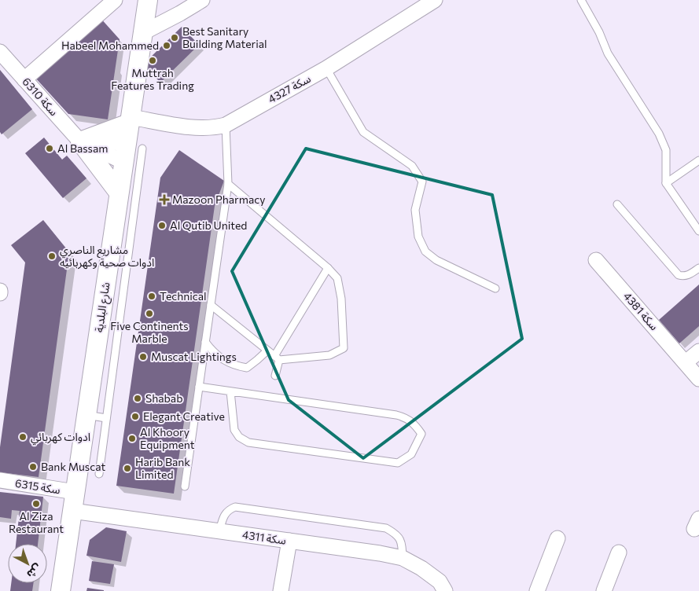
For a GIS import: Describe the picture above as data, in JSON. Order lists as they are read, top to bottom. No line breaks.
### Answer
{"streets":{"street":["سكة 4327","سكة 6310","شارع البلدية","سكة 4381","سكة 6315","سكة 4311"]},"crossings":[["سكة 4327","شارع البلدية"],["شارع البلدية","سكة 6315"],["شارع البلدية","سكة 4311"]],"places":{"other":["Best Sanitary Building Material","Habeel Mohammed","Muttrah Features Trading","Al Bassam","Al Qutib United","مشاريع الناصري ادوات صحية وكهربائيه","Technical","Five Continents Marble","Muscat Lightings","Shabab","Elegant Creative","ادوات كهربائي","Al Khoory Equipment","Bank Muscat","Harib Bank Limited","Al Ziza Restaurant"],"health":["Mazoon Pharmacy"]},"north":"bottom right"}
